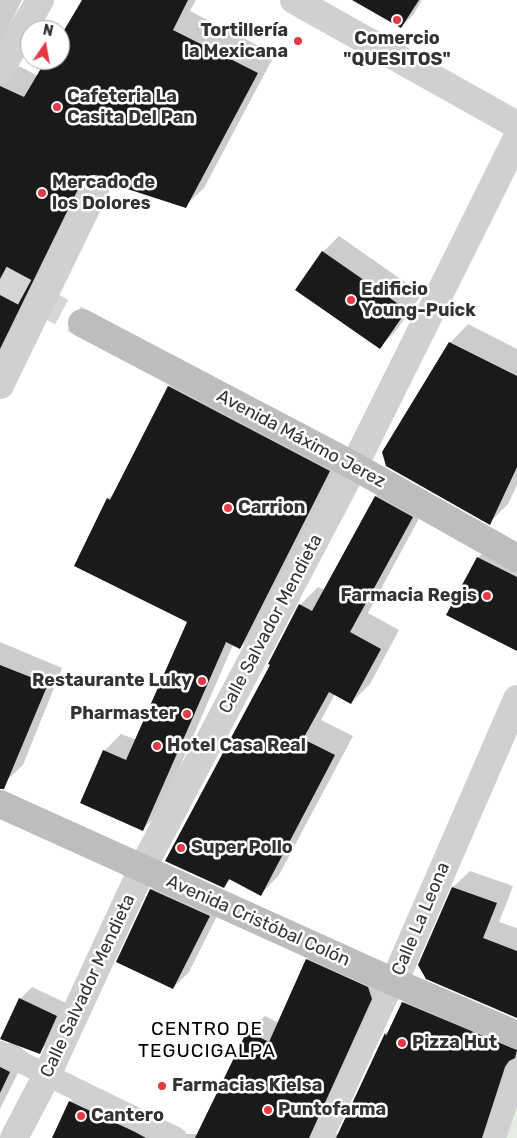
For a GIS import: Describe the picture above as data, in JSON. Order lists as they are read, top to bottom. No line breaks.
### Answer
{"streets":{"main road":["Avenida Máximo Jerez","Avenida Cristóbal Colón"],"street":["Calle Salvador Mendieta","Calle La Leona"]},"crossings":[["Avenida Máximo Jerez","Calle Salvador Mendieta"],["Calle Salvador Mendieta","Avenida Cristóbal Colón"],["Calle La Leona","Avenida Cristóbal Colón"]],"districts":["CENTRO DE TEGUCIGALPA"],"places":["Comercio \"QUESITOS\"","Tortillería la Mexicana","Cafeteria La Casita Del Pan","Mercado de los Dolores","Edificio Young-Puick","Carrion","Farmacia Regis","Restaurante Luky","Pharmaster","Hotel Casa Real","Super Pollo","Pizza Hut","Farmacias Kielsa","Puntofarma","Cantero"],"north":"top"}
